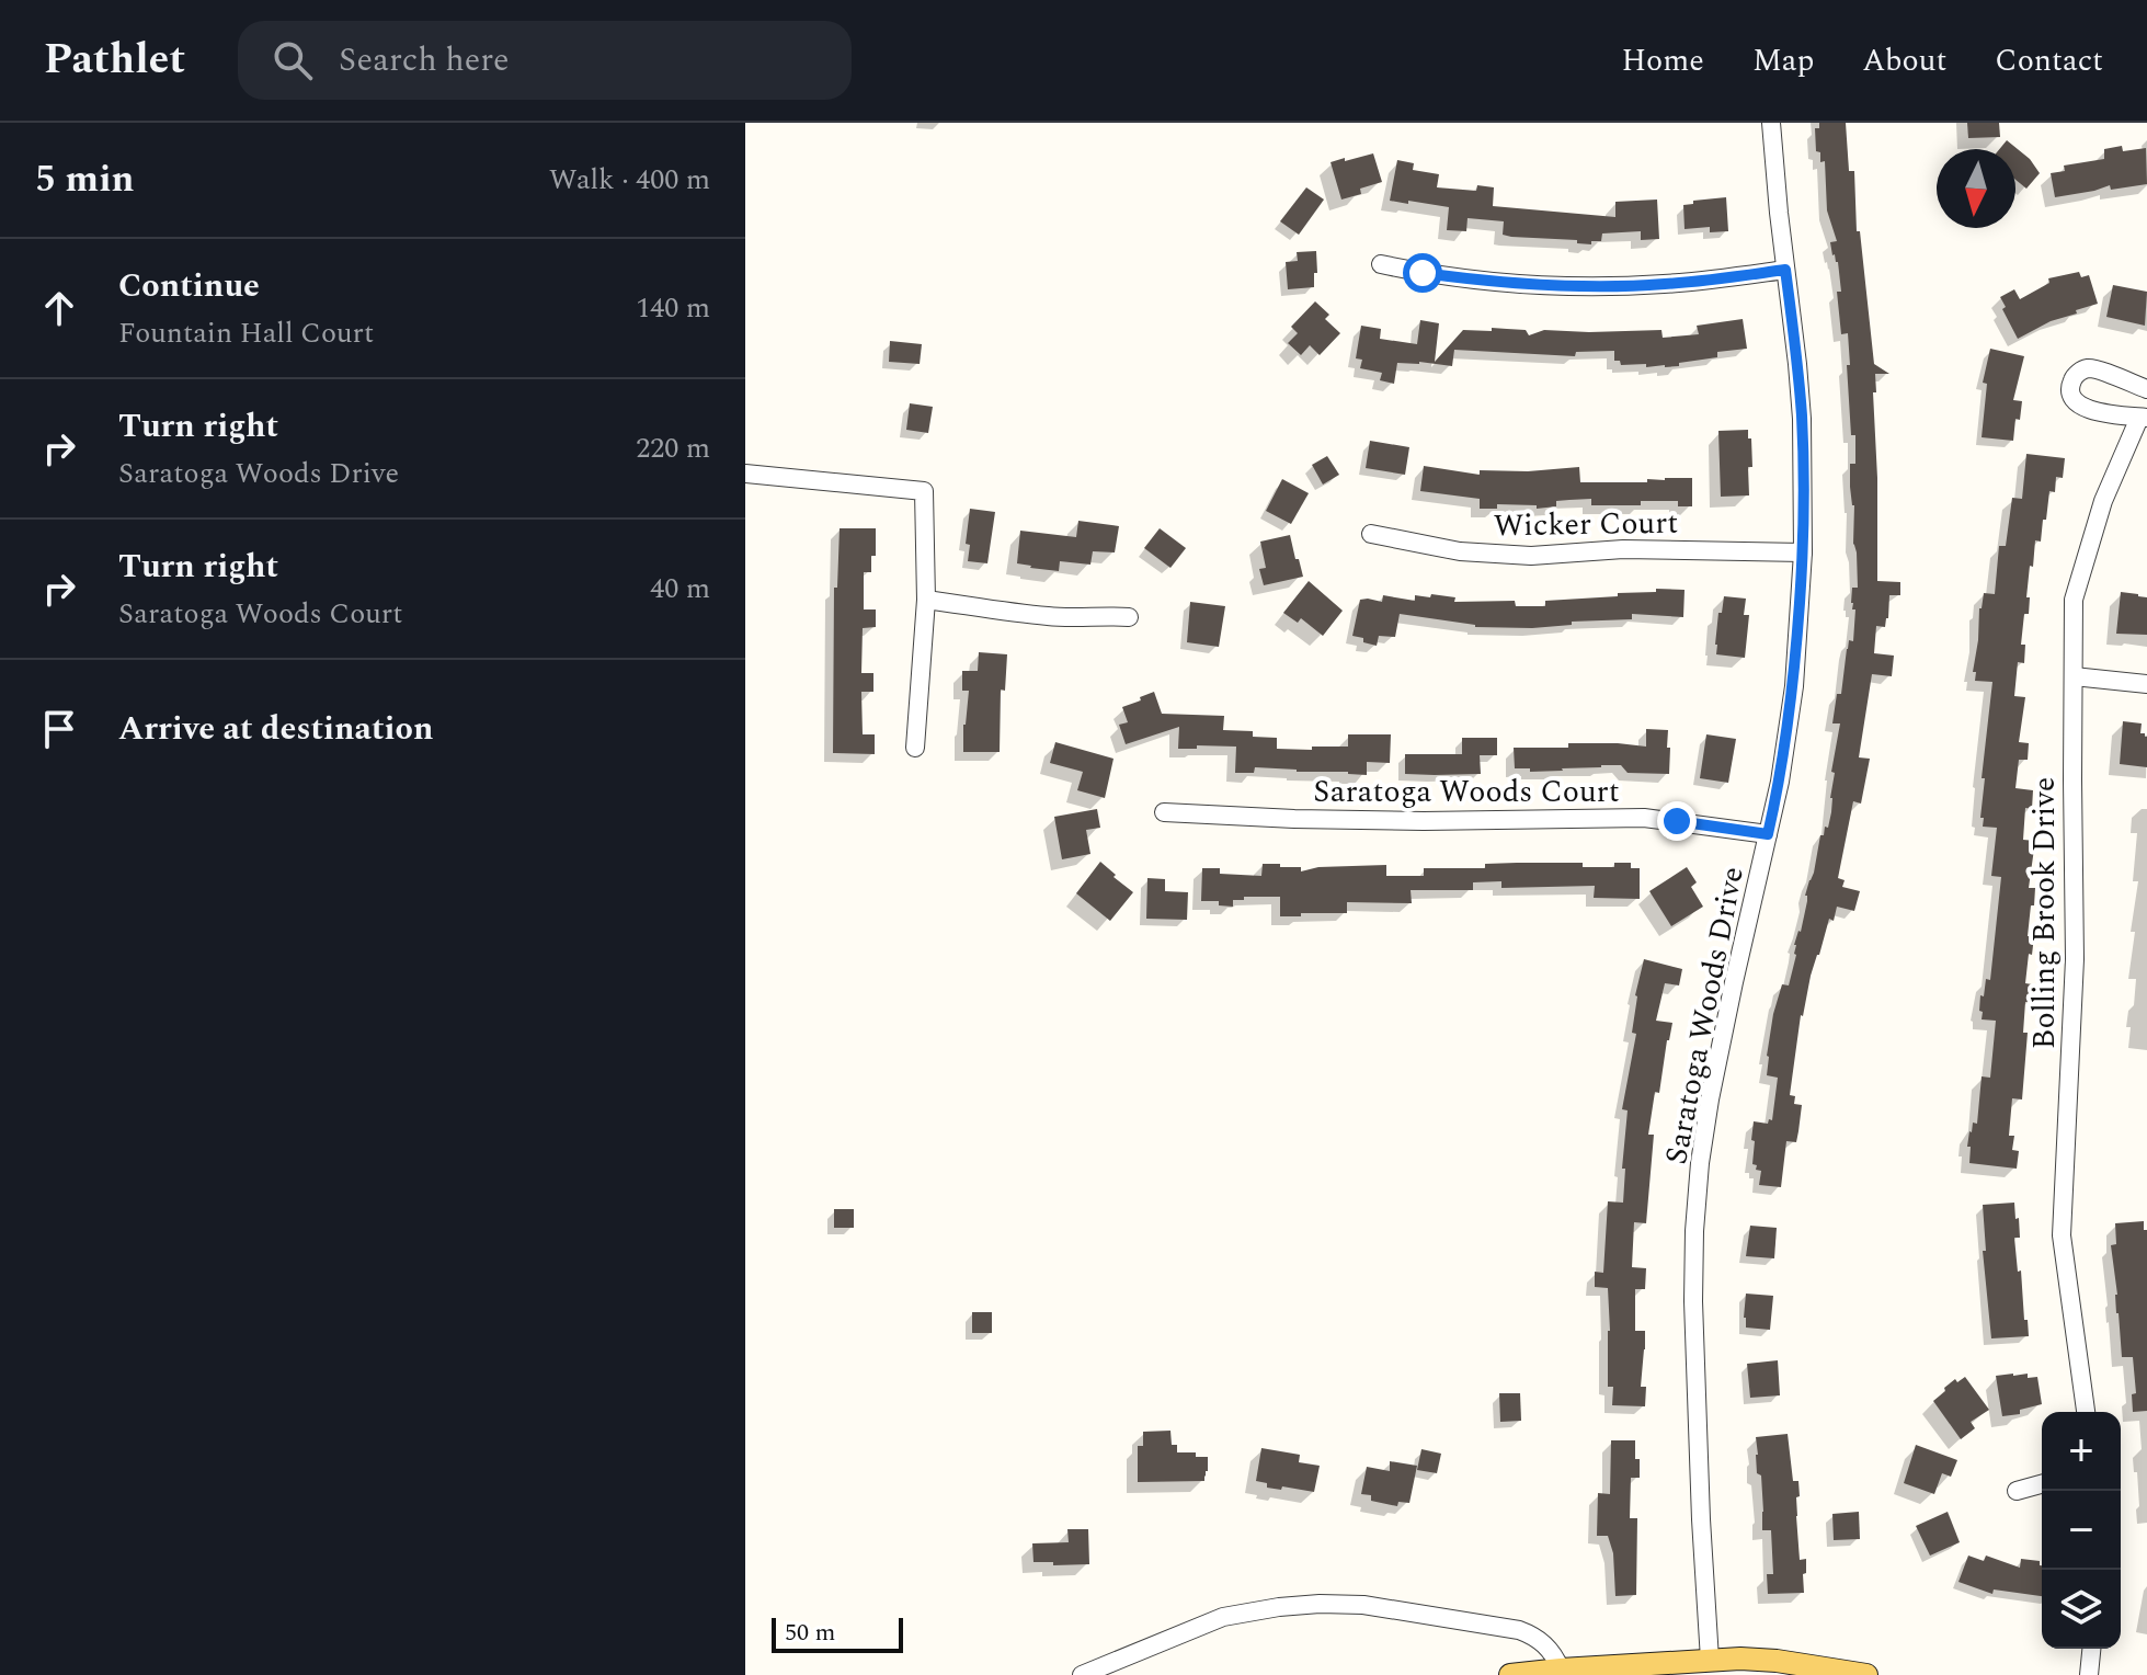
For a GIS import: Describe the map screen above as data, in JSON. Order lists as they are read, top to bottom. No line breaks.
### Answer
{"streets":{"street":["Wicker Court","Saratoga Woods Court","Bolling Brook Drive","Saratoga Woods Drive"]},"crossings":[["Wicker Court","Saratoga Woods Drive"],["Saratoga Woods Court","Saratoga Woods Drive"]],"scale_bar":"50 m","north":"bottom","page":{"header":"Pathlet","search":"Search here","nav":["Home","Map","About","Contact"],"heading":["5 min","Walk · 400 m"],"list":[["Continue","Fountain Hall Court","140 m"],["Turn right","Saratoga Woods Drive","220 m"],["Turn right","Saratoga Woods Court","40 m"],"Arrive at destination"],"map_buttons":["+","−"],"scale":"50 m"}}
